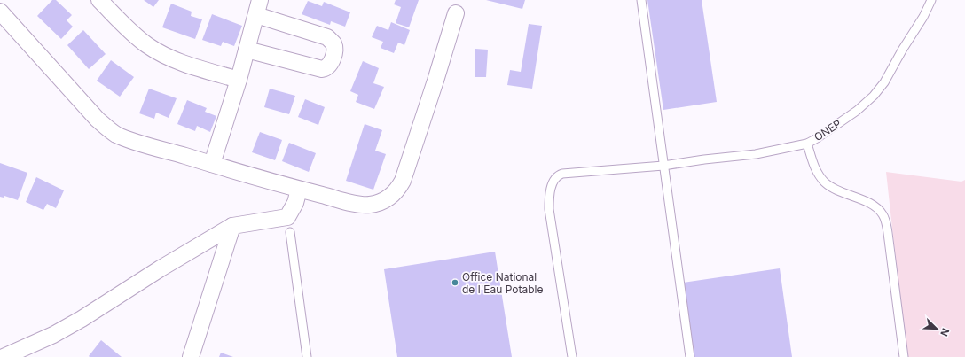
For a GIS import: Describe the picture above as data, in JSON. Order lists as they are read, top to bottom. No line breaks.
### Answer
{"streets":{"lane":["ONEP"]},"places":["Office National de l'Eau Potable"],"north":"bottom right"}
